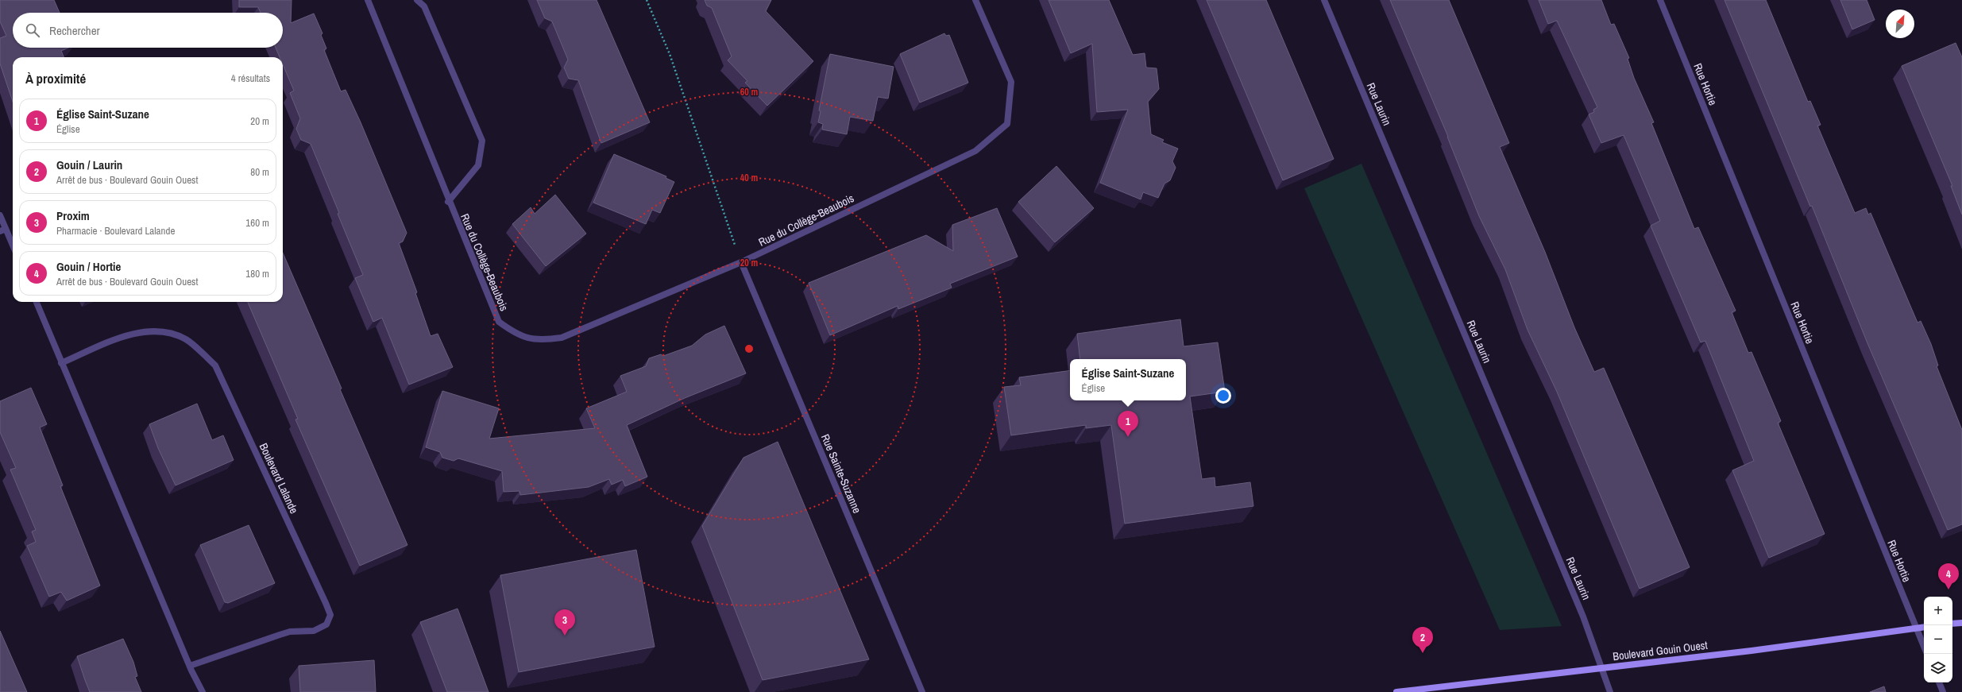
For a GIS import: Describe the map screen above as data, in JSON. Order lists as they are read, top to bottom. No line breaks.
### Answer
{"streets":{"main road":["Boulevard Gouin Ouest"],"street":["Rue Hortie","Rue Laurin","Rue du Collège-Beaubois","Rue Sainte-Suzanne","Boulevard Lalande"]},"crossings":[["Rue Hortie","Boulevard Gouin Ouest"],["Rue Laurin","Boulevard Gouin Ouest"],["Rue du Collège-Beaubois","Rue Sainte-Suzanne"]],"north":"top right","page":{"search":"Rechercher","heading":["À proximité","4 résultats"],"list":[{"mark":"1","name":"Église Saint-Suzane","note":"Église","value":"20 m"},{"mark":"2","name":"Gouin / Laurin","note":"Arrêt de bus · Boulevard Gouin Ouest","value":"80 m"},{"mark":"3","name":"Proxim","note":"Pharmacie · Boulevard Lalande","value":"160 m"},{"mark":"4","name":"Gouin / Hortie","note":"Arrêt de bus · Boulevard Gouin Ouest","value":"180 m"}],"popup":["Église Saint-Suzane","Église"],"pins":["1","4","3","2"],"map_buttons":["+","−"]},"rings":["60 m","40 m","20 m"]}
